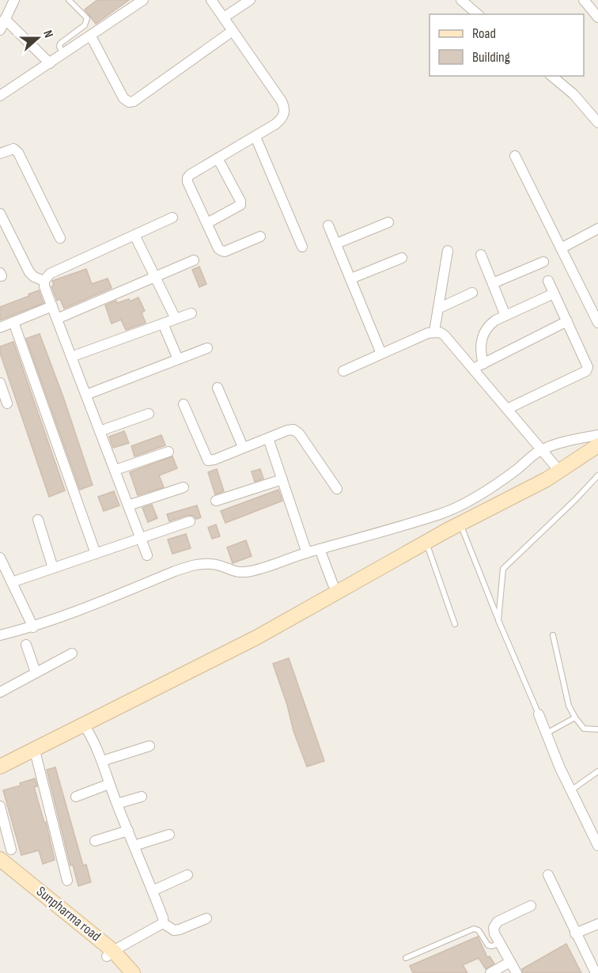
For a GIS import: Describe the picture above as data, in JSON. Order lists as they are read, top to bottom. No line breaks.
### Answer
{"streets":{"street":["Sunpharma road"]},"legend":["Road","Building"],"north":"right"}
